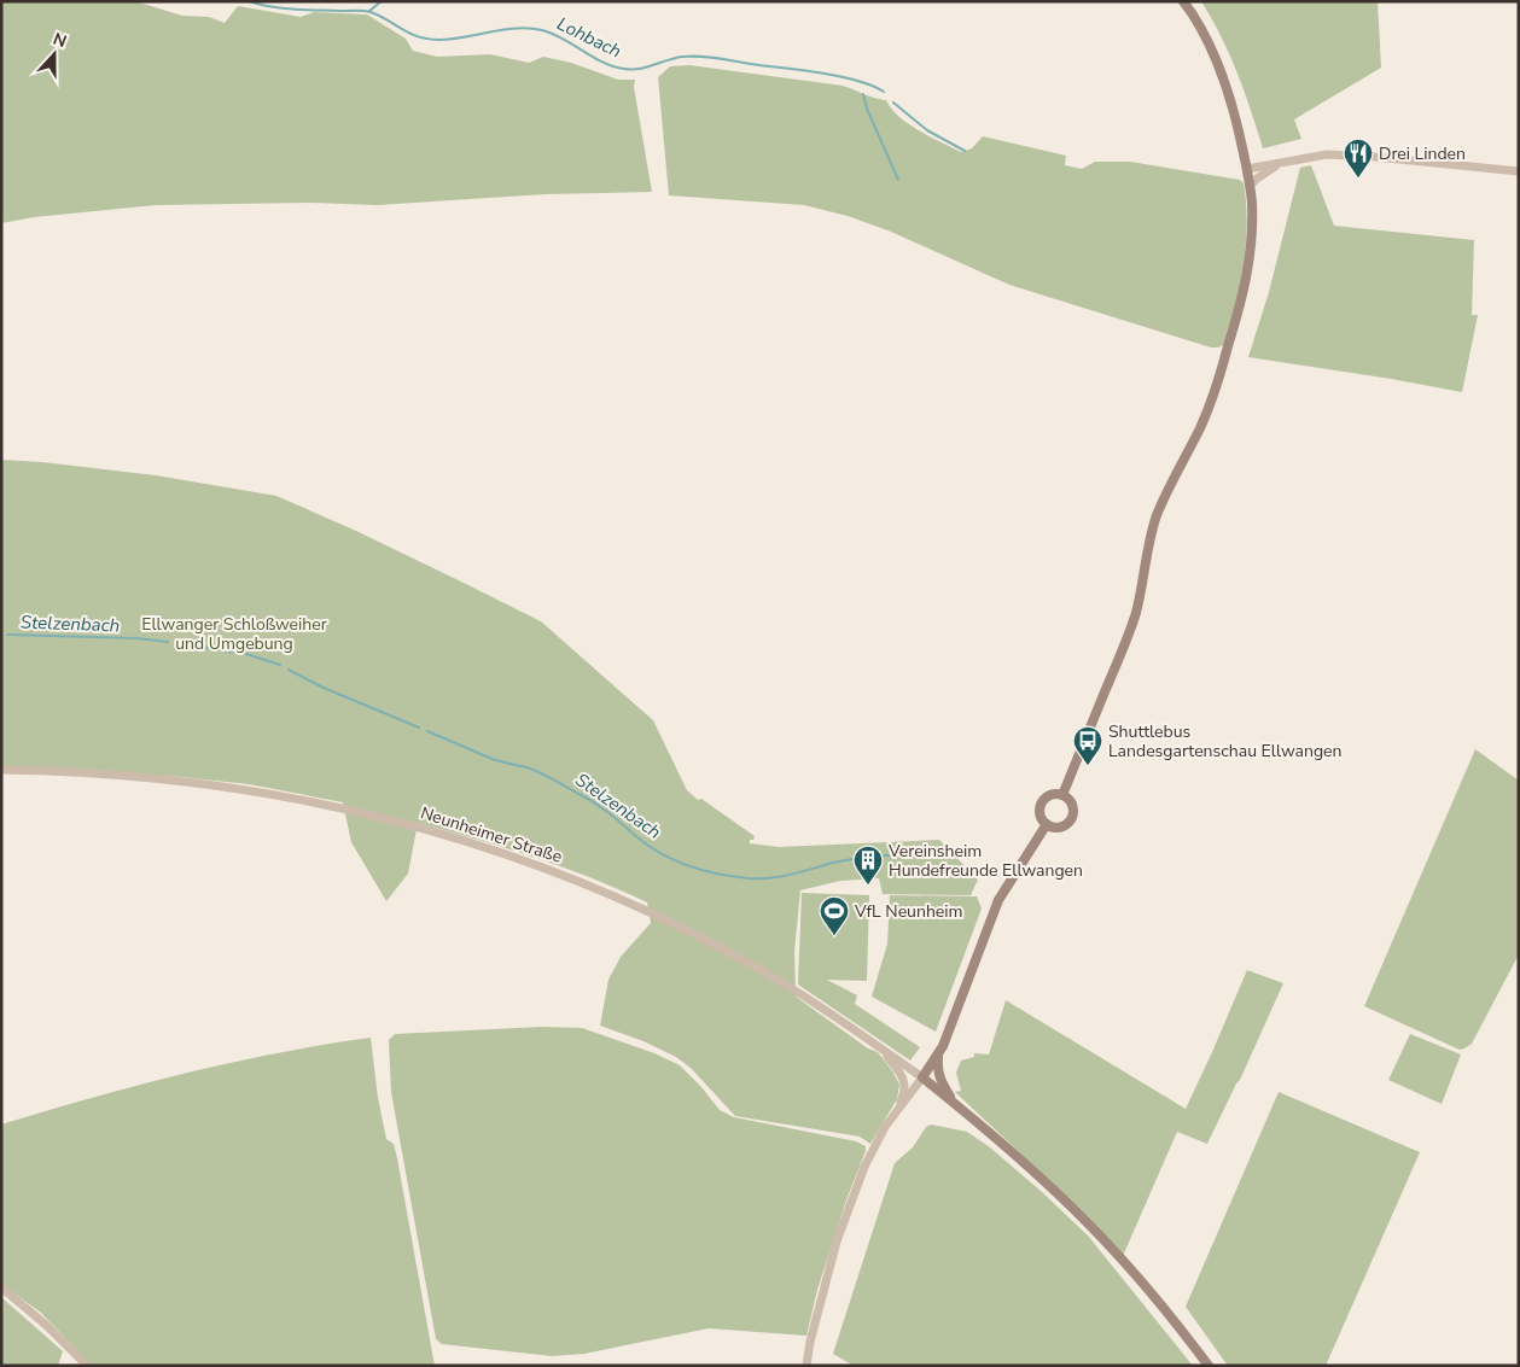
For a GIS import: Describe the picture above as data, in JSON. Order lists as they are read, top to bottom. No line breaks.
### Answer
{"streets":{"street":["Neunheimer Straße"]},"water":["Lohbach","Stelzenbach"],"parks":["Ellwanger Schloßweiher und Umgebung"],"places":{"restaurant":["Drei Linden"],"bus stop":["Shuttlebus Landesgartenschau Ellwangen"],"building":["Vereinsheim Hundefreunde Ellwangen"],"sports":["VfL Neunheim"]},"north":"top"}
